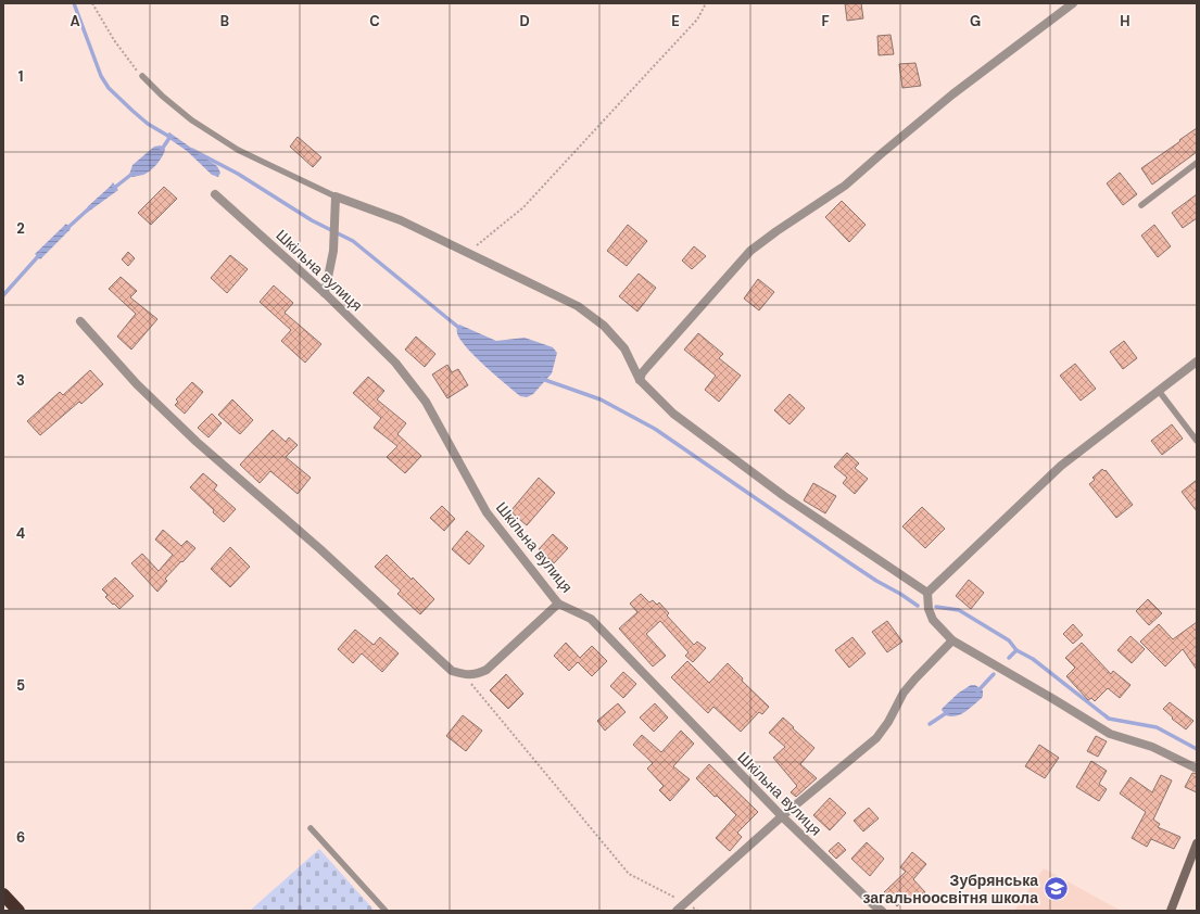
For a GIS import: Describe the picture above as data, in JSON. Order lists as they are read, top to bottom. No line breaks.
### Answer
{"streets":{"street":["Шкільна вулиця"]},"places":{"school or university":["Зубрянська загальноосвітня школа"]},"grid":{"columns":["A","B","C","D","E","F","G","H"],"rows":["1","2","3","4","5","6"]}}
